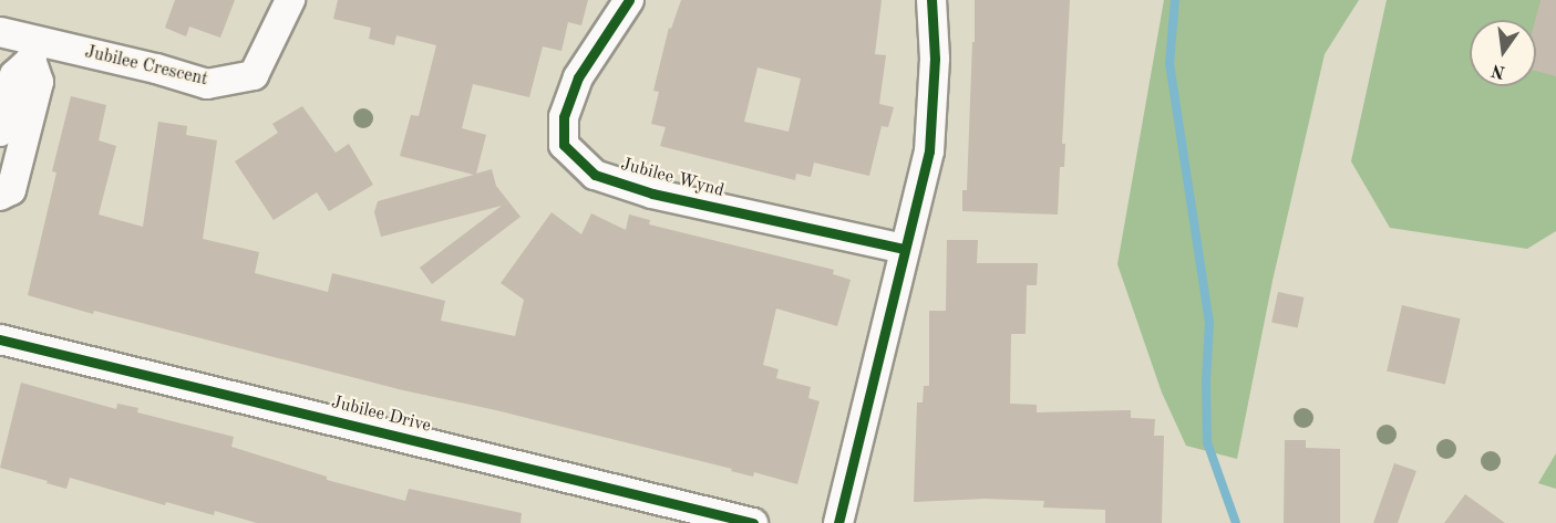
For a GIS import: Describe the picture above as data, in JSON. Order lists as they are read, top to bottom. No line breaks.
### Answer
{"streets":{"street":["Jubilee Crescent","Jubilee Wynd","Jubilee Drive"]},"north":"bottom"}
